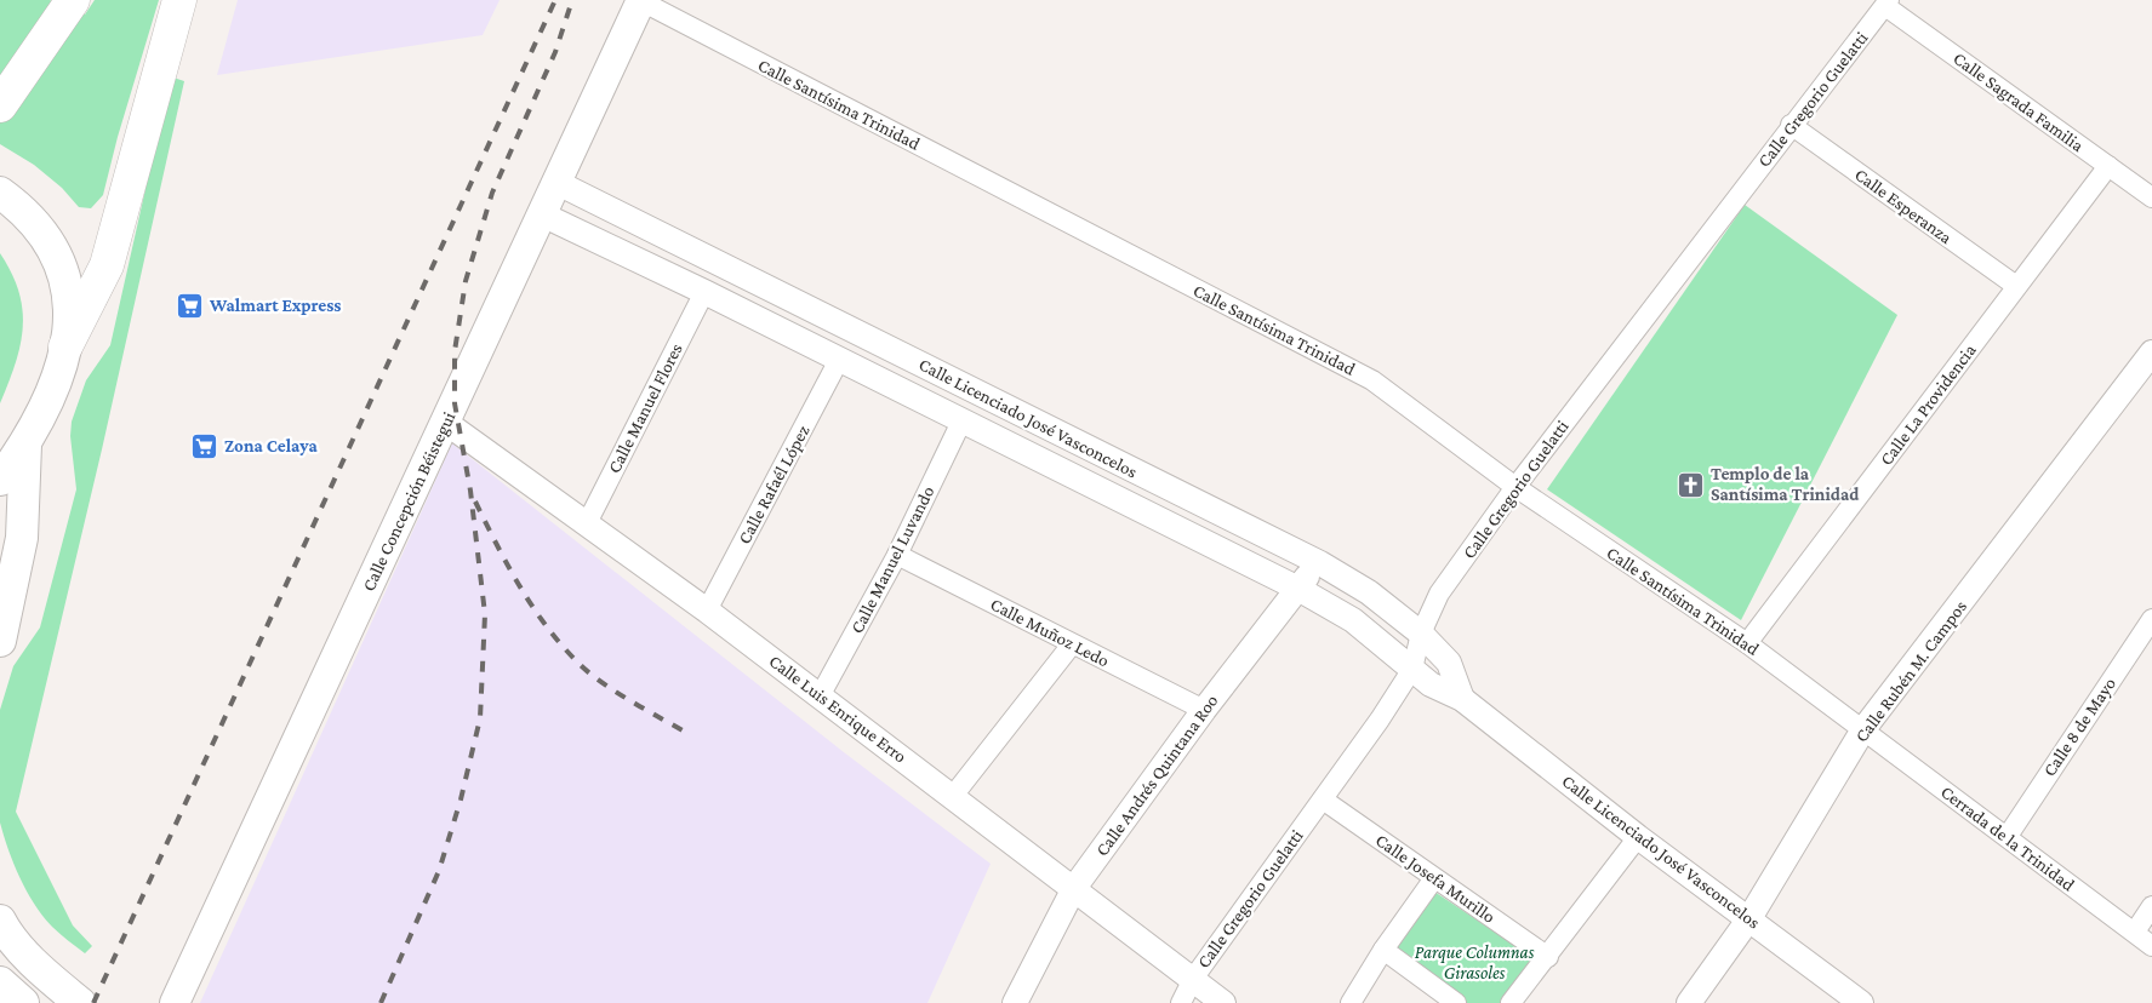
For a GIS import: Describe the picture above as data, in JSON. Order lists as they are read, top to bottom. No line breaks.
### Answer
{"streets":{"main road":["Calle Concepción Béistegui"],"street":["Calle Gregorio Guelatti","Calle Sagrada Familia","Calle Santísima Trinidad","Calle Esperanza","Calle La Providencia","Calle Manuel Flores","Calle Licenciado José Vasconcelos","Calle Rafaél López","Calle Manuel Luvando","Calle Muñoz Ledo","Calle Rubén M. Campos","Calle Luis Enrique Erro","Calle 8 de Mayo","Calle Andrés Quintana Roo","Cerrada de la Trinidad","Calle Josefa Murillo"]},"crossings":[["Calle Gregorio Guelatti","Calle Sagrada Familia"],["Calle Gregorio Guelatti","Calle Santísima Trinidad"],["Calle Gregorio Guelatti","Calle Esperanza"],["Calle Gregorio Guelatti","Calle Licenciado José Vasconcelos"],["Calle Gregorio Guelatti","Calle Luis Enrique Erro"],["Calle Gregorio Guelatti","Calle Josefa Murillo"],["Calle Sagrada Familia","Calle La Providencia"],["Calle Santísima Trinidad","Calle La Providencia"],["Calle Santísima Trinidad","Calle Concepción Béistegui"],["Calle Santísima Trinidad","Calle Rubén M. Campos"],["Calle Santísima Trinidad","Cerrada de la Trinidad"],["Calle Esperanza","Calle La Providencia"],["Calle Manuel Flores","Calle Licenciado José Vasconcelos"],["Calle Manuel Flores","Calle Luis Enrique Erro"],["Calle Licenciado José Vasconcelos","Calle Rafaél López"],["Calle Licenciado José Vasconcelos","Calle Concepción Béistegui"],["Calle Licenciado José Vasconcelos","Calle Manuel Luvando"],["Calle Licenciado José Vasconcelos","Calle Rubén M. Campos"],["Calle Licenciado José Vasconcelos","Calle Andrés Quintana Roo"],["Calle Rafaél López","Calle Luis Enrique Erro"],["Calle Concepción Béistegui","Calle Luis Enrique Erro"],["Calle Manuel Luvando","Calle Muñoz Ledo"],["Calle Manuel Luvando","Calle Luis Enrique Erro"],["Calle Muñoz Ledo","Calle Andrés Quintana Roo"],["Calle Rubén M. Campos","Cerrada de la Trinidad"],["Calle Luis Enrique Erro","Calle Andrés Quintana Roo"],["Calle 8 de Mayo","Cerrada de la Trinidad"]],"parks":["Parque Columnas Girasoles"],"places":{"supermarket":["Walmart Express","Zona Celaya"],"church":["Templo de la Santísima Trinidad"]}}
